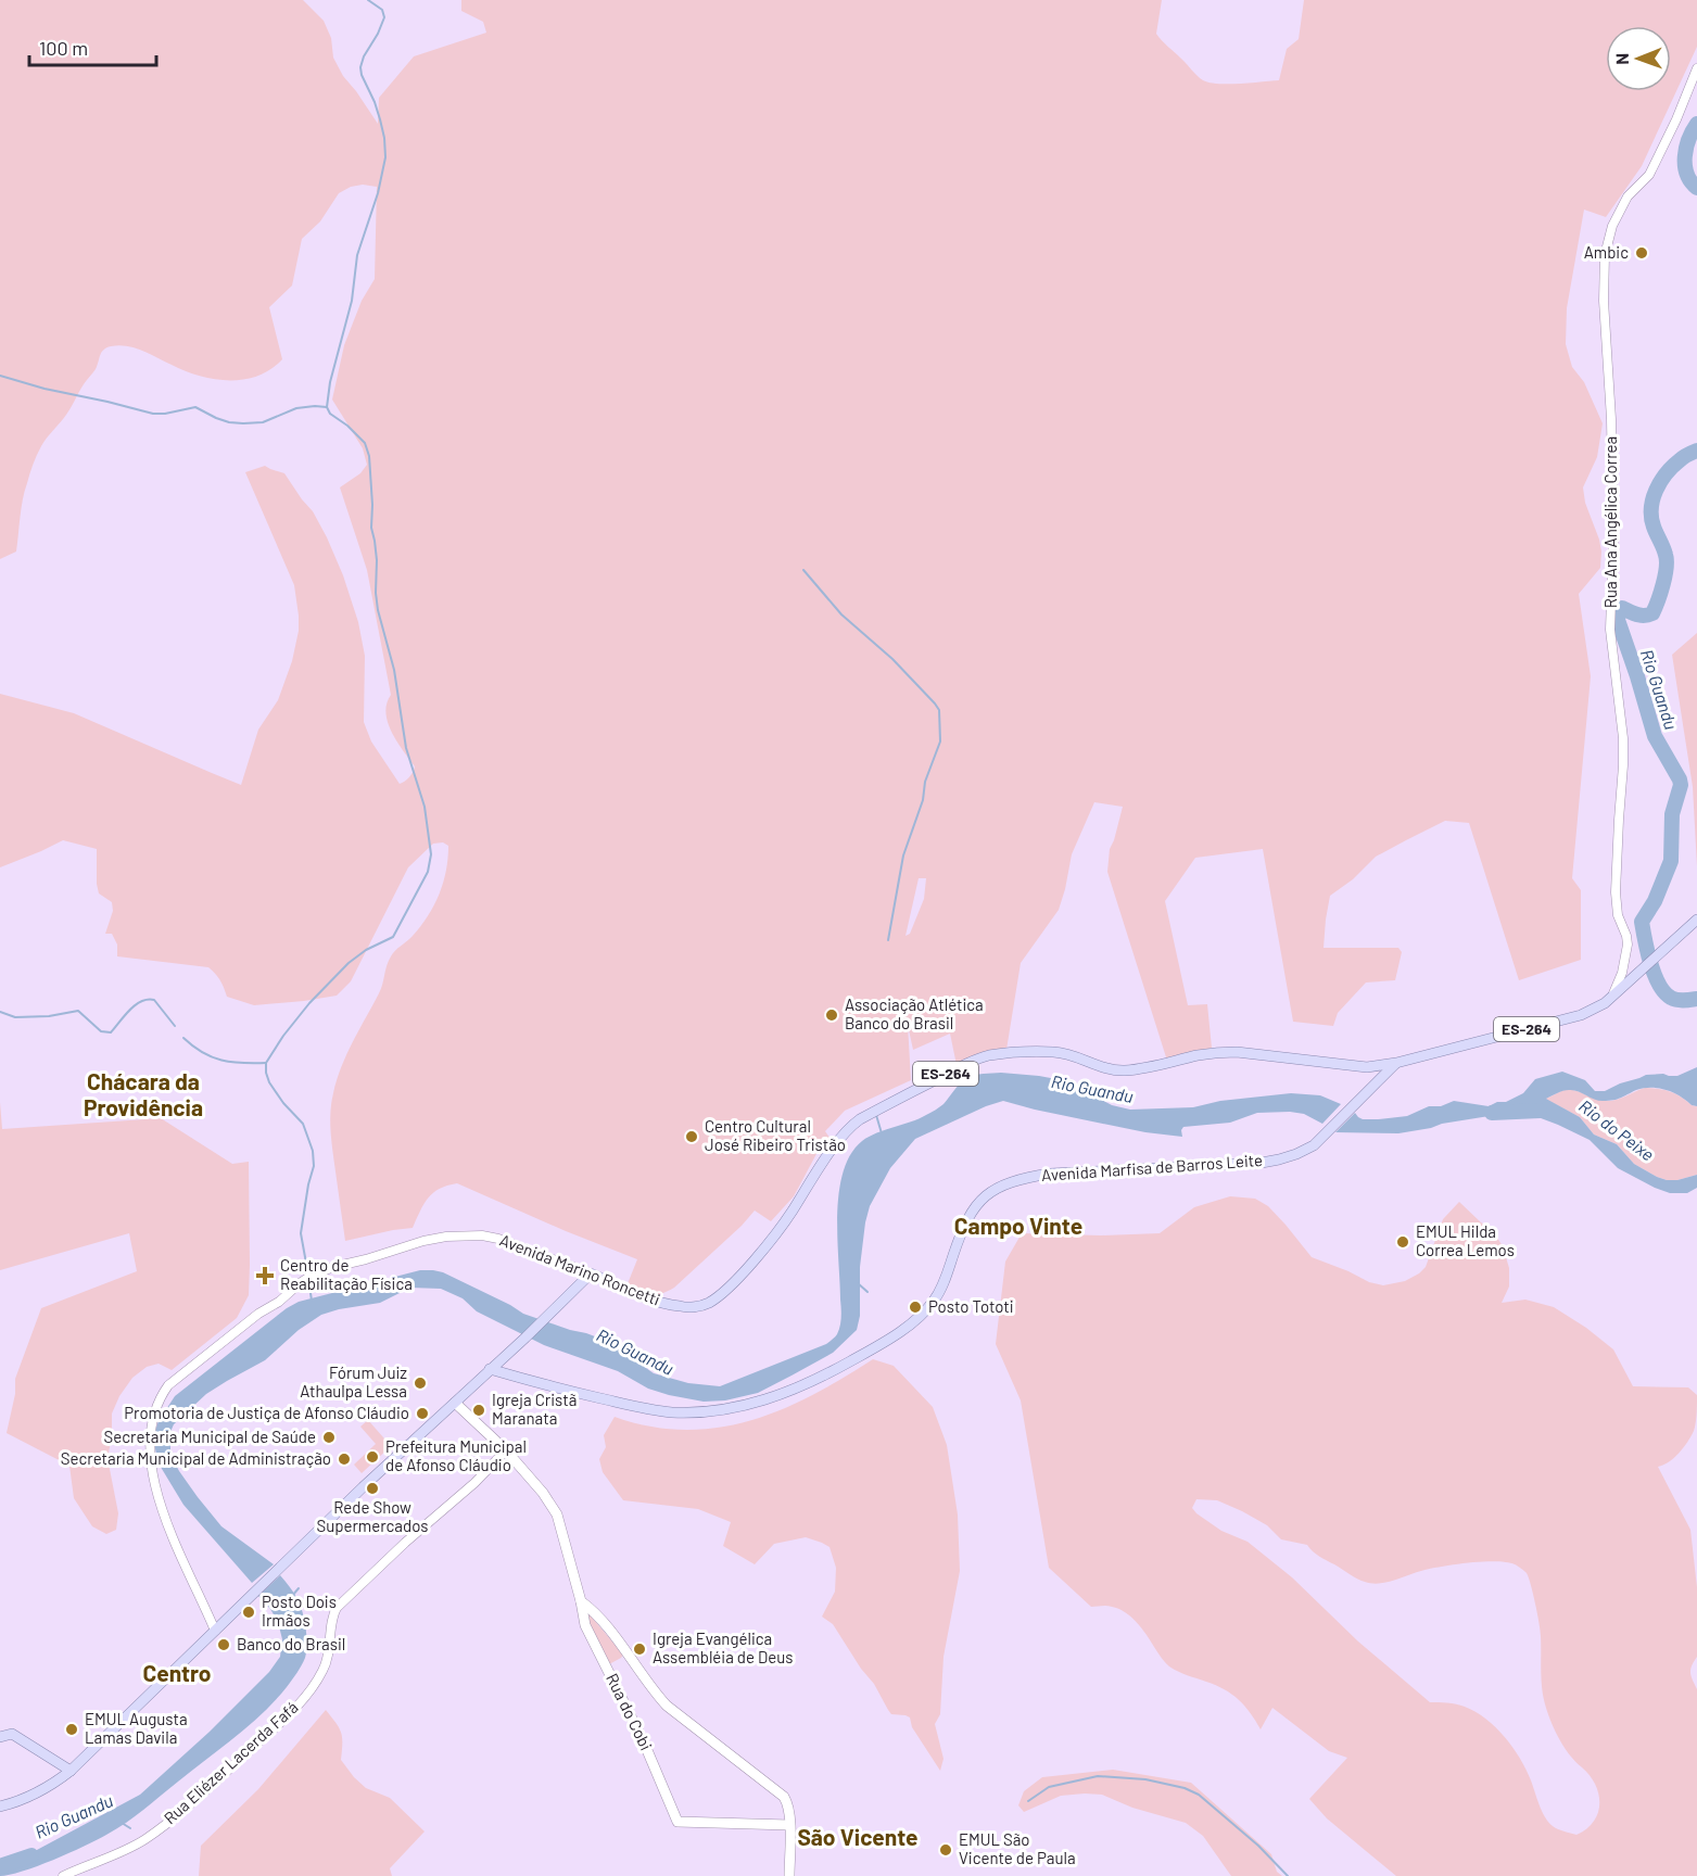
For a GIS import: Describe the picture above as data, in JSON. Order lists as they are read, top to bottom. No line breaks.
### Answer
{"streets":{"main road":["ES-264","Avenida Marfisa de Barros Leite","Avenida Marino Roncetti","Rua do Cobi"],"street":["Rua Ana Angélica Correa","Rua Eliézer Lacerda Fafá"]},"crossings":[["Rua Ana Angélica Correa","ES-264"],["ES-264","Avenida Marfisa de Barros Leite"],["ES-264","Avenida Marino Roncetti"],["Rua do Cobi","Rua Eliézer Lacerda Fafá"]],"districts":["Chácara da Providência","Campo Vinte","Centro","São Vicente"],"water":["Rio Guandu","Rio do Peixe"],"places":{"other":["Ambic","Associação Atlética Banco do Brasil","Centro Cultural José Ribeiro Tristão","EMUL Hilda Correa Lemos","Posto Tototi","Fórum Juiz Athaulpa Lessa","Igreja Cristã Maranata","Promotoria de Justiça de Afonso Cláudio","Secretaria Municipal de Saúde","Prefeitura Municipal de Afonso Cláudio","Secretaria Municipal de Administração","Rede Show Supermercados","Posto Dois Irmãos","Banco do Brasil","Igreja Evangélica Assembléia de Deus","EMUL Augusta Lamas Davila","EMUL São Vicente de Paula"],"health":["Centro de Reabilitação Física"]},"scale_bar":"100 m","north":"left"}
